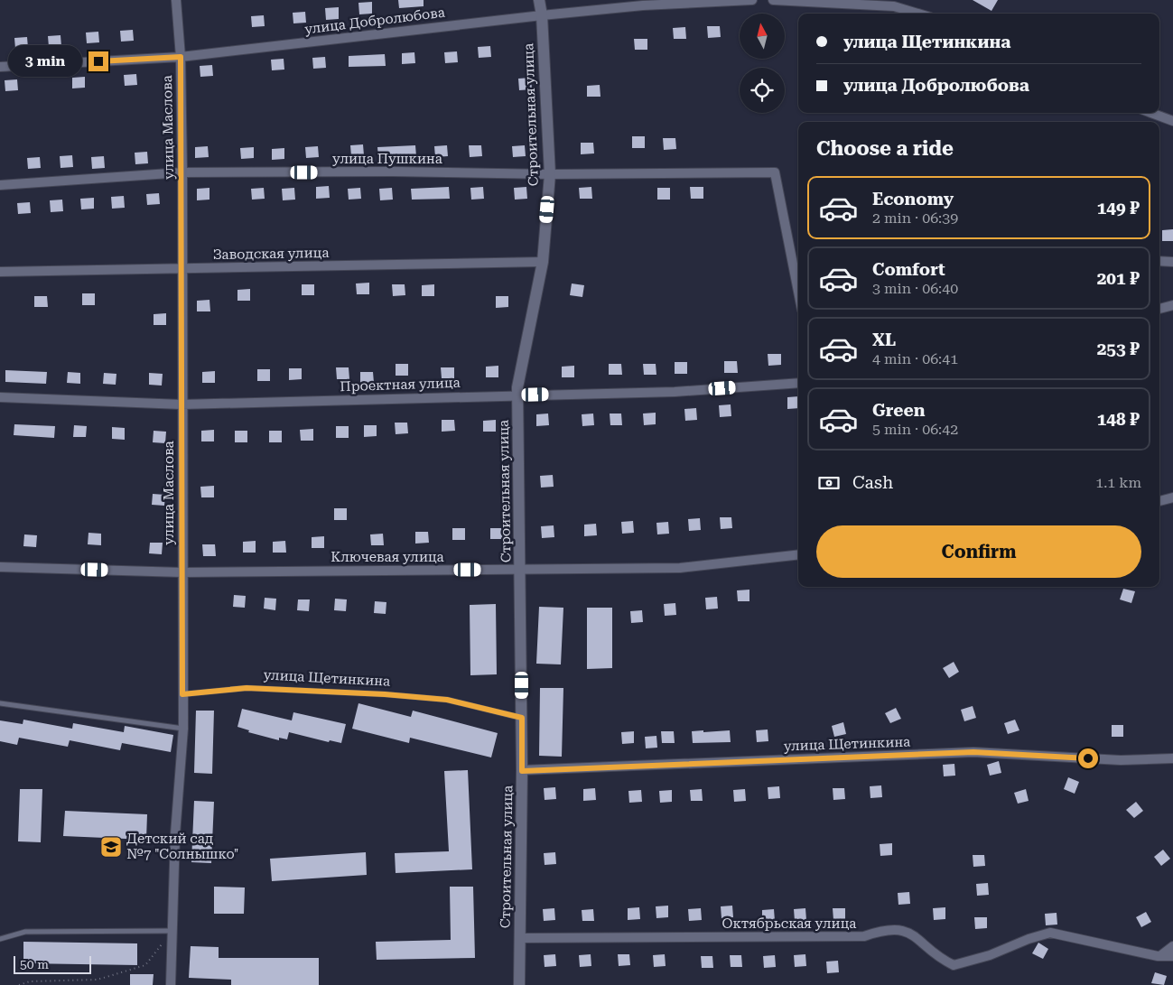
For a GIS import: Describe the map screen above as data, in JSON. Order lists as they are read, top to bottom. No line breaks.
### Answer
{"streets":{"street":["улица Добролюбова","Строительная улица","улица Маслова","улица Пушкина","Заводская улица","Проектная улица","Ключевая улица","улица Щетинкина","Октябрьская улица"]},"crossings":[["улица Добролюбова","Строительная улица"],["улица Добролюбова","улица Маслова"],["Строительная улица","улица Пушкина"],["Строительная улица","Заводская улица"],["Строительная улица","Проектная улица"],["Строительная улица","Ключевая улица"],["Строительная улица","улица Щетинкина"],["Строительная улица","Октябрьская улица"],["улица Маслова","улица Пушкина"],["улица Маслова","Заводская улица"],["улица Маслова","Проектная улица"],["улица Маслова","Ключевая улица"],["улица Маслова","улица Щетинкина"]],"places":{"school or university":["Детский сад №7 \"Солнышко\""]},"scale_bar":"50 m","north":"top","page":{"banner":["улица Щетинкина","улица Добролюбова"],"bubble":"3 min","heading":"Choose a ride","list":[{"name":"Economy","note":"2 min · 06:39","value":"149 ₽"},{"name":"Comfort","note":"3 min · 06:40","value":"201 ₽"},{"name":"XL","note":"4 min · 06:41","value":"253 ₽"},{"name":"Green","note":"5 min · 06:42","value":"148 ₽"}],"pay":["Cash","1.1 km"],"buttons":"Confirm","scale":"50 m"}}
